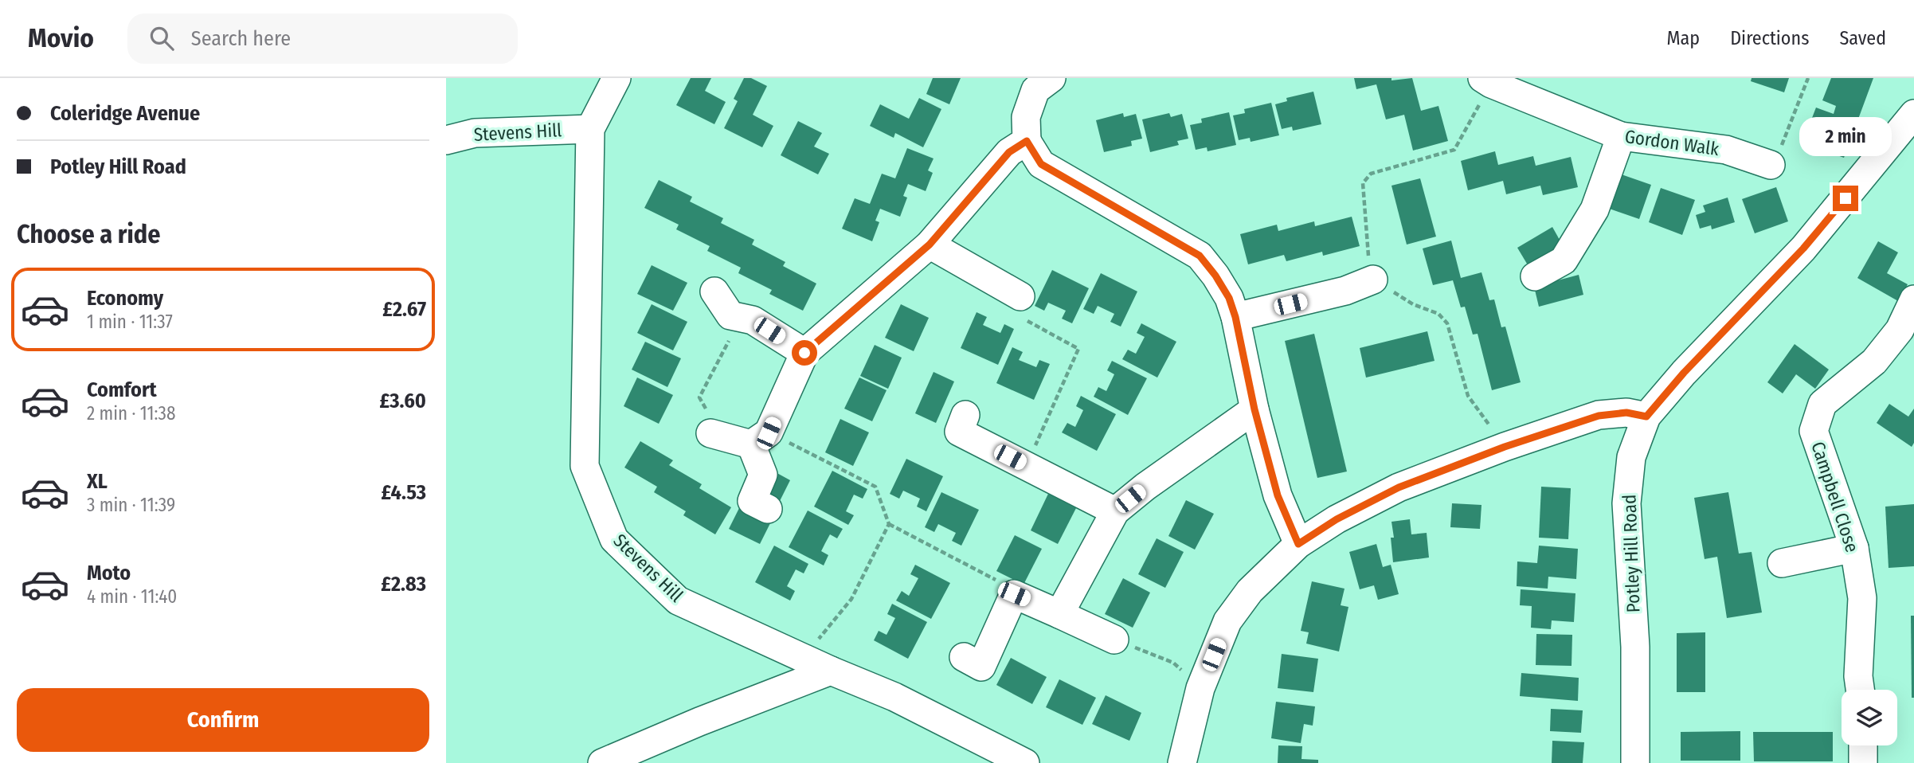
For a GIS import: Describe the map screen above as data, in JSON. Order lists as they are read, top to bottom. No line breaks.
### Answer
{"streets":{"street":["Stevens Hill","Gordon Walk","Campbell Close","Potley Hill Road"]},"page":{"header":"Movio","search":"Search here","nav":["Map","Directions","Saved"],"banner":["Coleridge Avenue","Potley Hill Road"],"bubble":"2 min","heading":"Choose a ride","list":[{"name":"Economy","note":"1 min · 11:37","value":"£2.67"},{"name":"Comfort","note":"2 min · 11:38","value":"£3.60"},{"name":"XL","note":"3 min · 11:39","value":"£4.53"},{"name":"Moto","note":"4 min · 11:40","value":"£2.83"}],"buttons":"Confirm"}}
